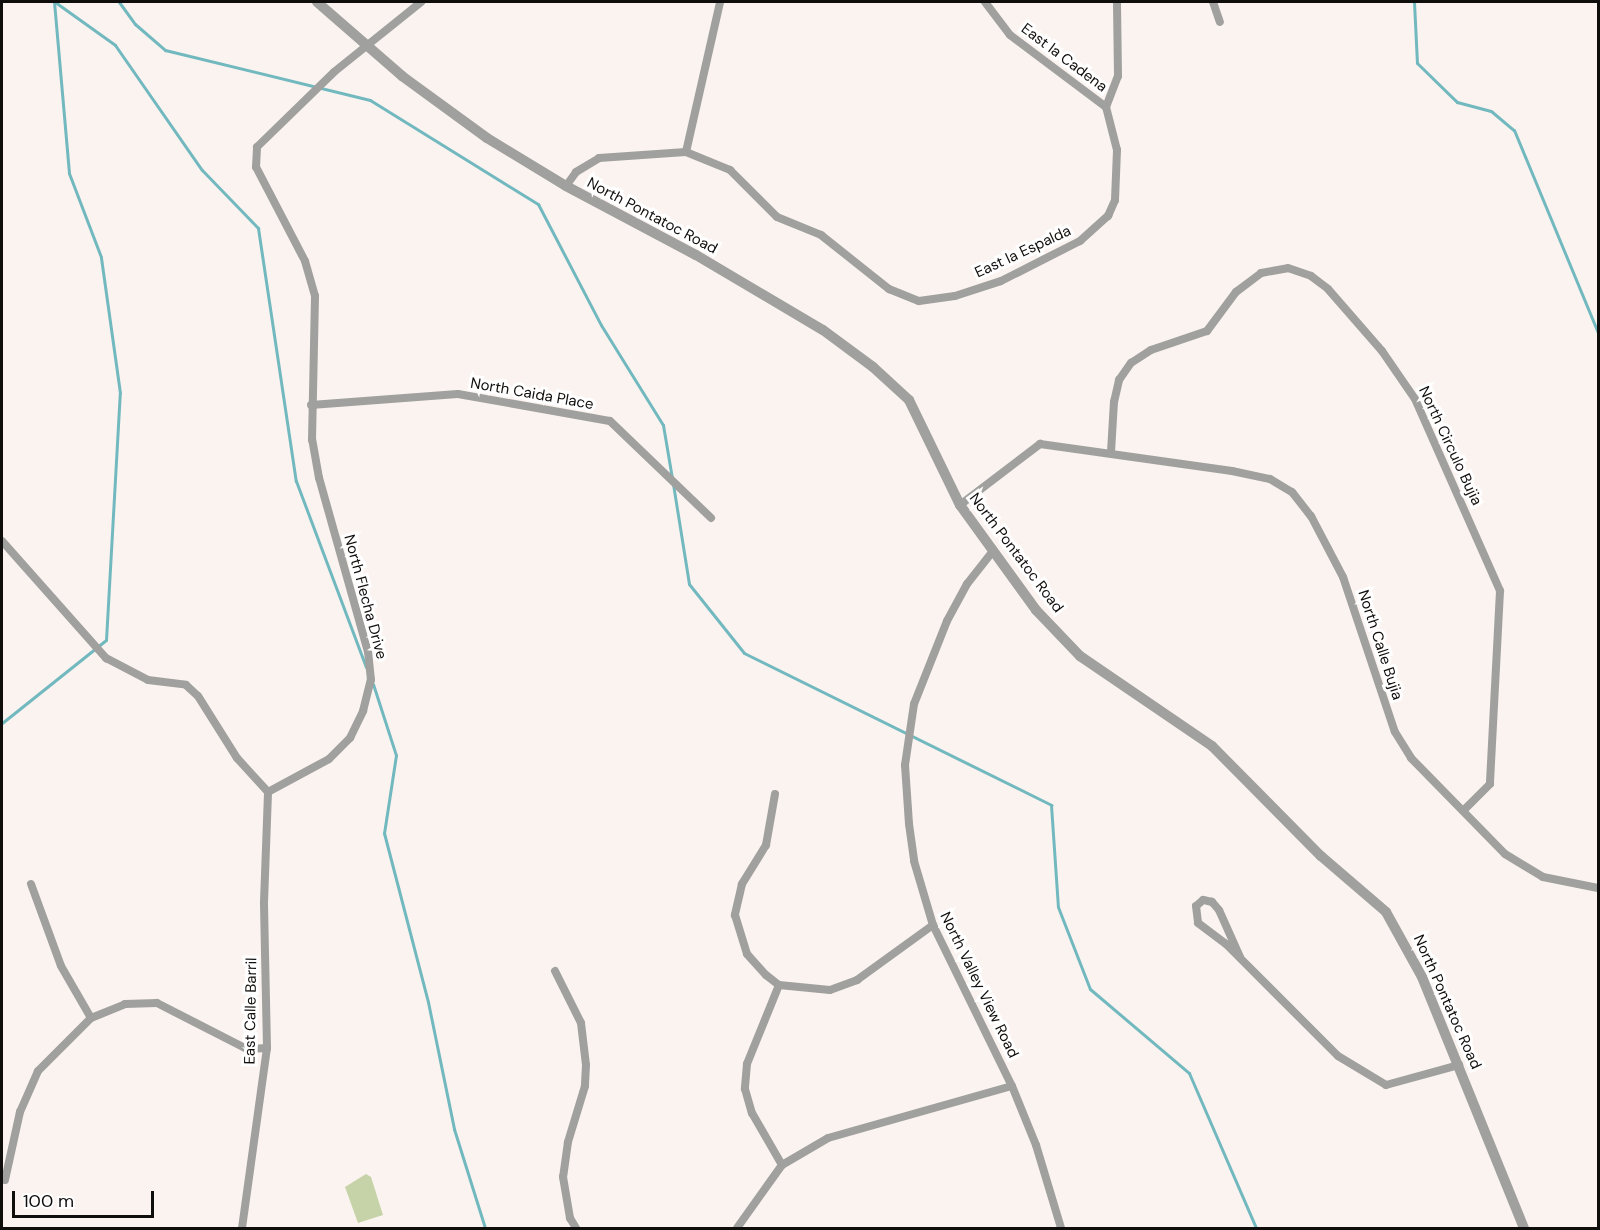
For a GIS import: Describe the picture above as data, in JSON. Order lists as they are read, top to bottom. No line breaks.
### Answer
{"streets":{"street":["East la Cadena","North Pontatoc Road","East la Espalda","North Caida Place","North Circulo Bujia","North Flecha Drive","North Calle Bujia","North Valley View Road","East Calle Barril"]},"crossings":[["East la Cadena","East la Espalda"],["North Pontatoc Road","East la Espalda"],["North Pontatoc Road","North Flecha Drive"],["North Pontatoc Road","North Calle Bujia"],["North Pontatoc Road","North Valley View Road"],["North Caida Place","North Flecha Drive"],["North Circulo Bujia","North Calle Bujia"],["North Flecha Drive","East Calle Barril"]],"scale_bar":"100 m"}
